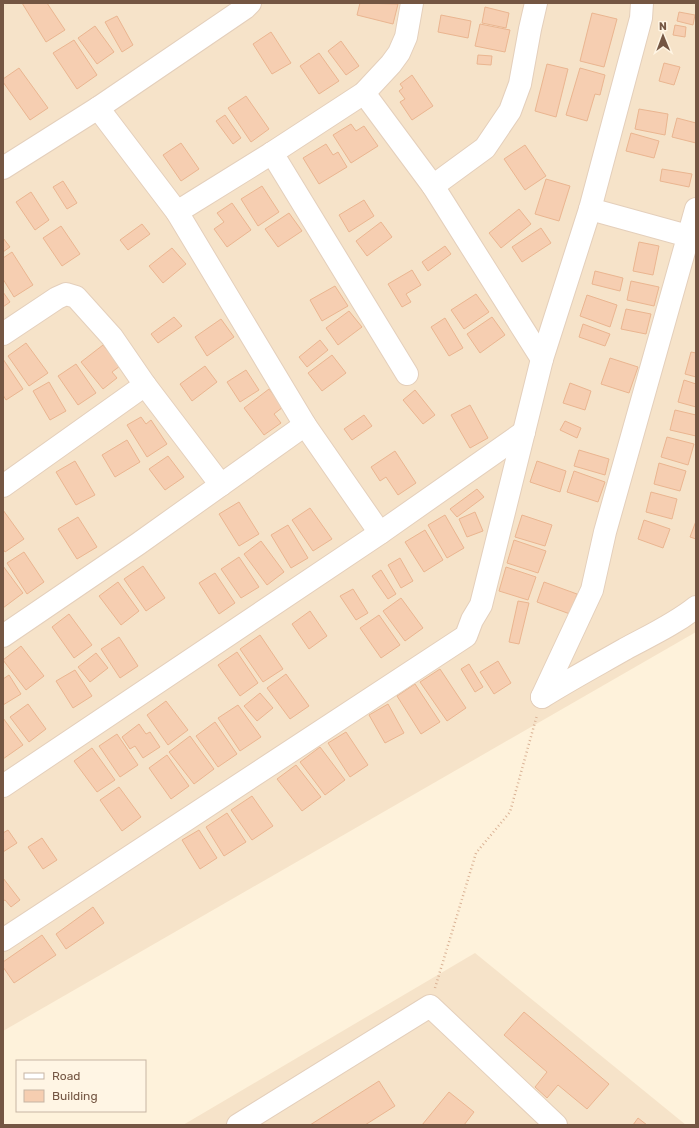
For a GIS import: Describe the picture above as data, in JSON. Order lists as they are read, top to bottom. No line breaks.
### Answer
{"legend":["Road","Building"],"north":"top"}
